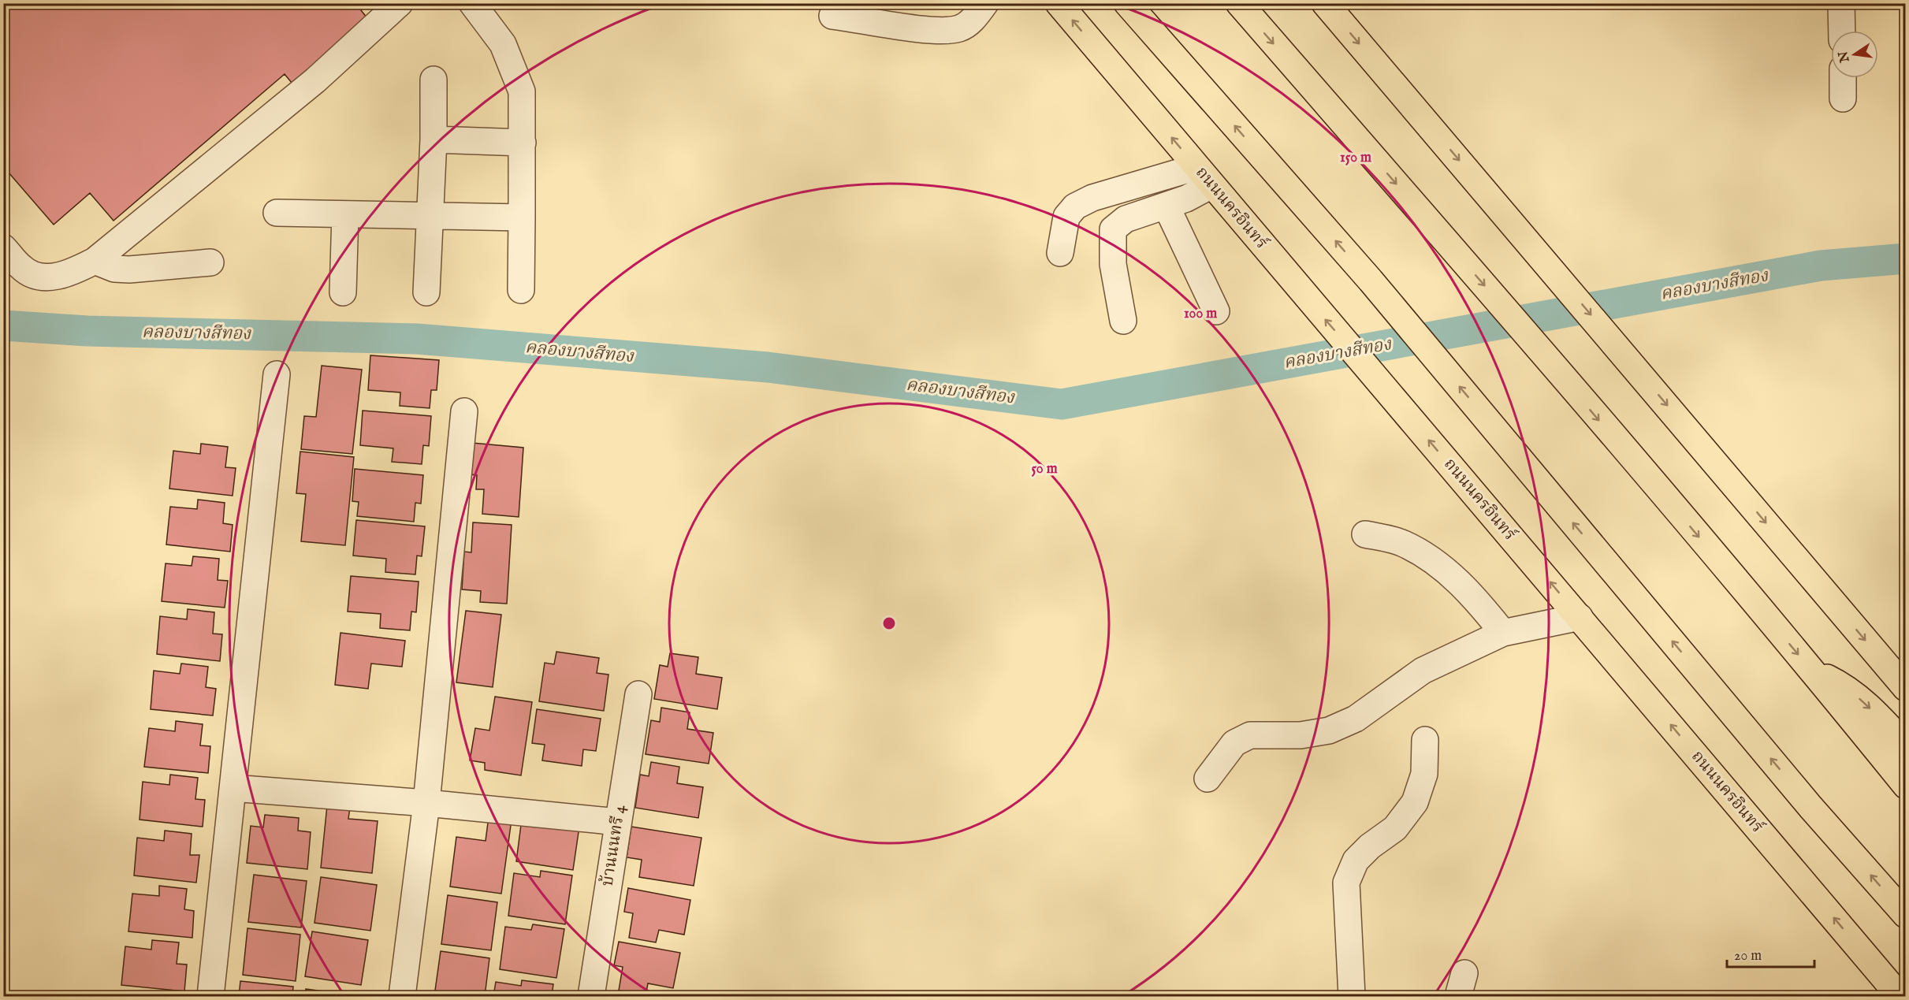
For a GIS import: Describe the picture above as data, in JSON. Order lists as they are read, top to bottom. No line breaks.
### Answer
{"streets":{"main road":["ถนนนครอินทร์"],"street":["บ้านนนทรี 4"]},"water":["คลองบางสีทอง"],"scale_bar":"20 m","north":"left","rings":["150 m","100 m","50 m"]}
